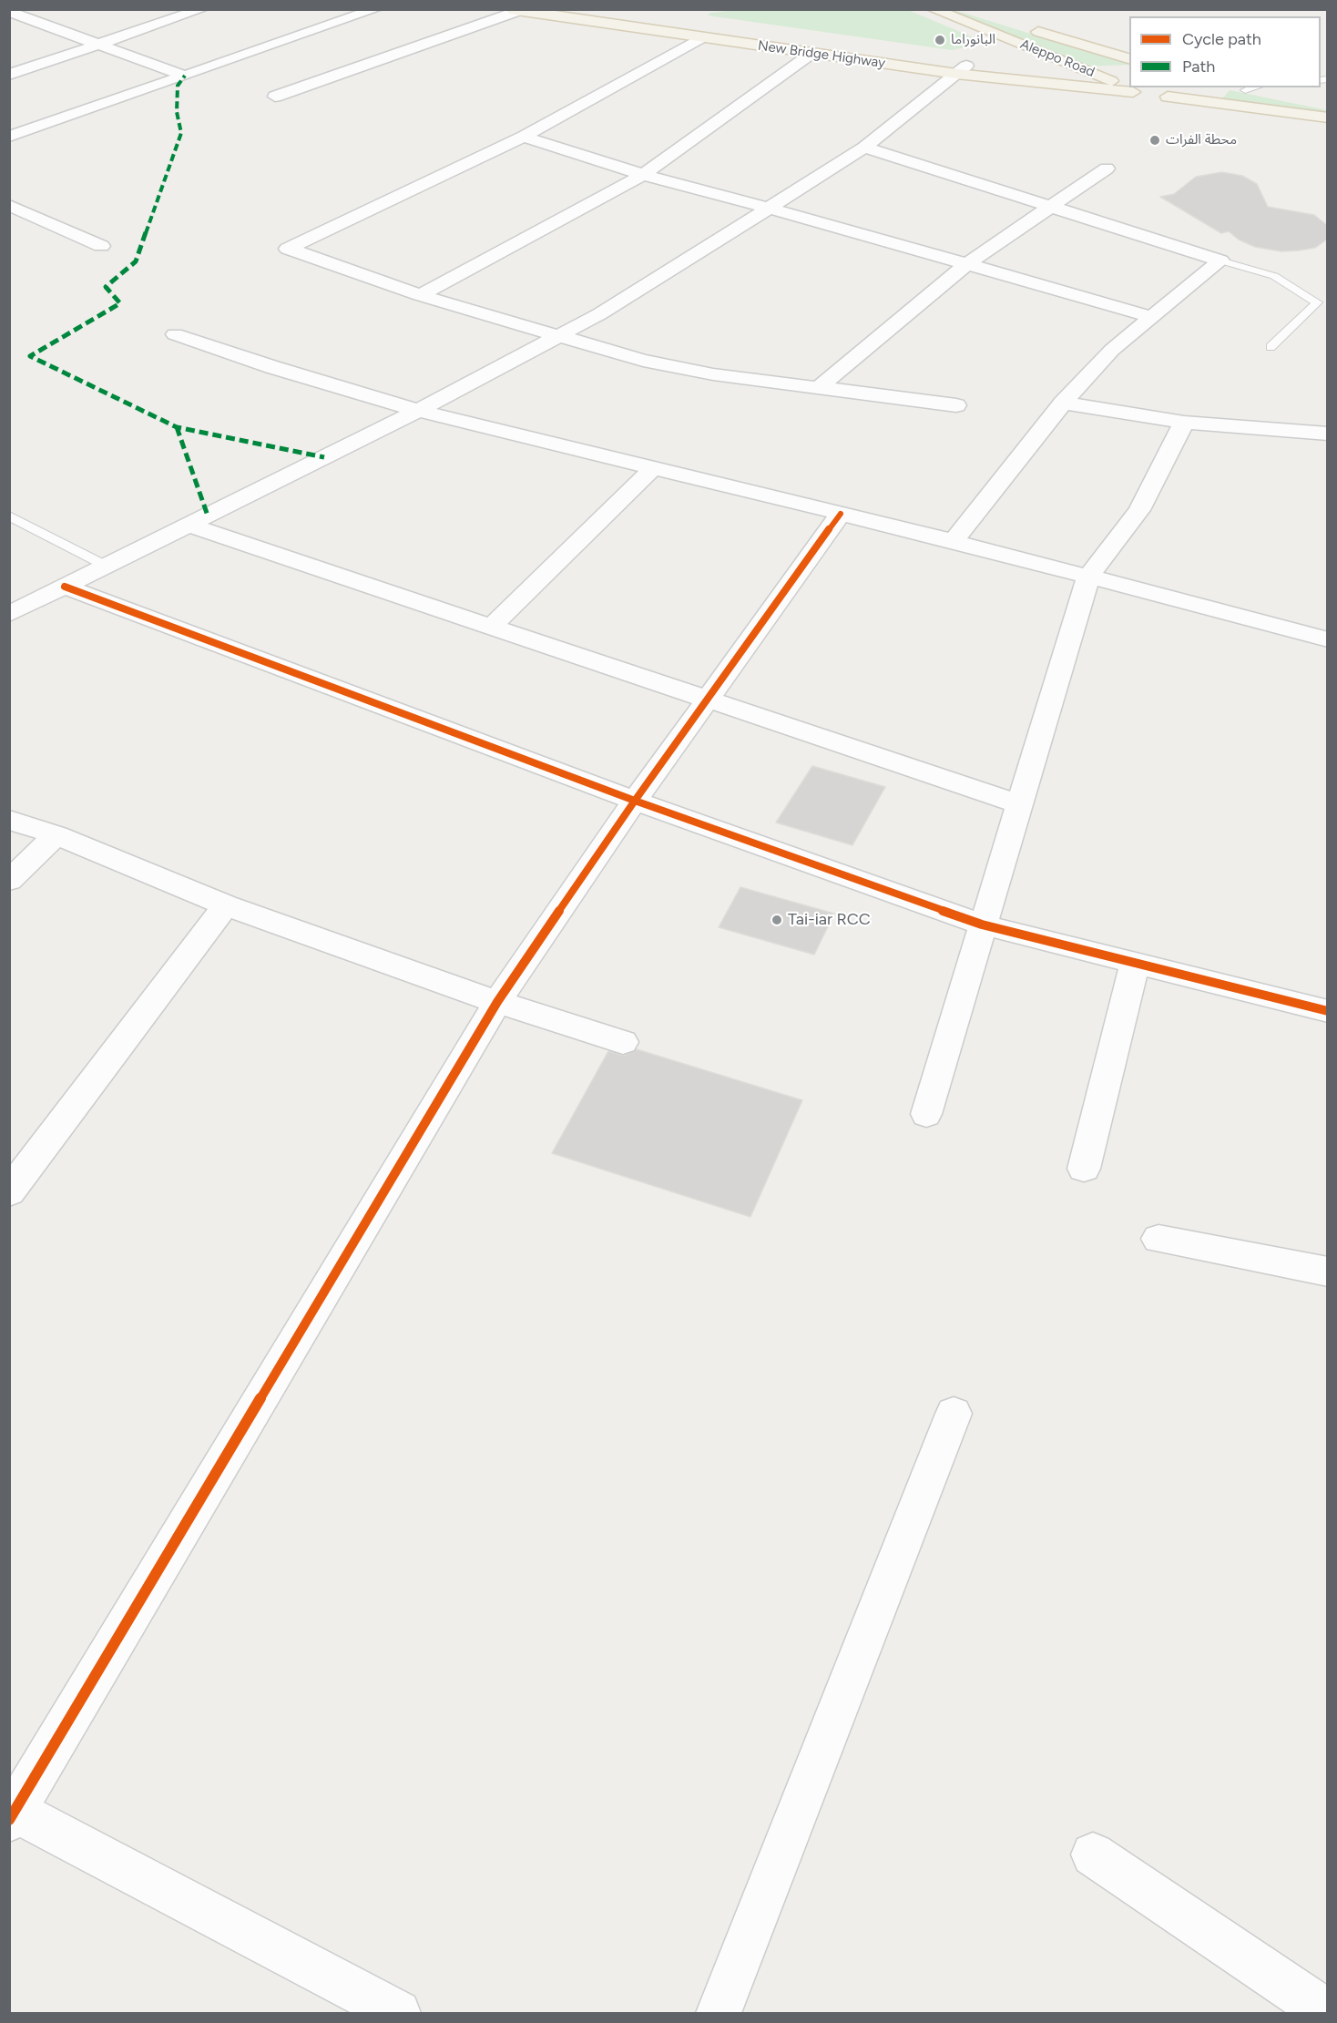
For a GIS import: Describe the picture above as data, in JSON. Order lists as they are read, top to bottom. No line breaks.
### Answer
{"streets":{"main road":["New Bridge Highway","Aleppo Road"]},"crossings":[["New Bridge Highway","Aleppo Road"]],"places":["البانوراما","محطة الفرات","Tai-iar RCC"],"legend":["Cycle path","Path"]}
